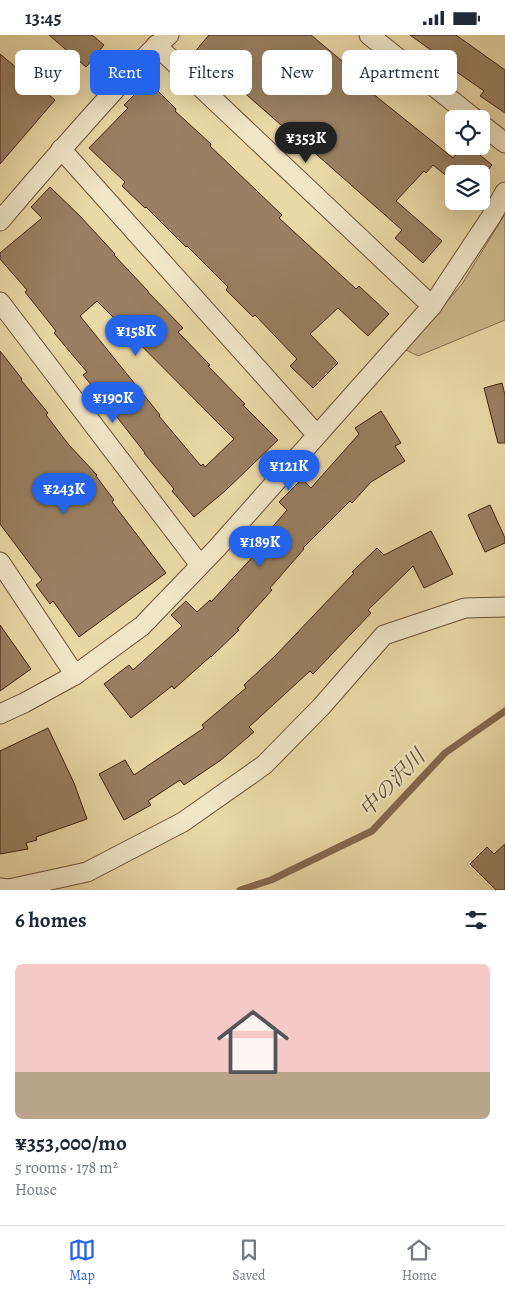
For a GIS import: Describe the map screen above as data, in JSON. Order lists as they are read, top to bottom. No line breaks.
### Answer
{"water":["中の沢川"],"page":{"status":"13:45","chip":["Buy","Rent","Filters","New","Apartment"],"price":["¥353K","¥158K","¥190K","¥121K","¥243K","¥189K"],"heading":"6 homes","list":[{"name":"¥353,000/mo","note":"5 rooms · 178 m² · House"}],"tabs":["Map","Saved","Home"]}}
